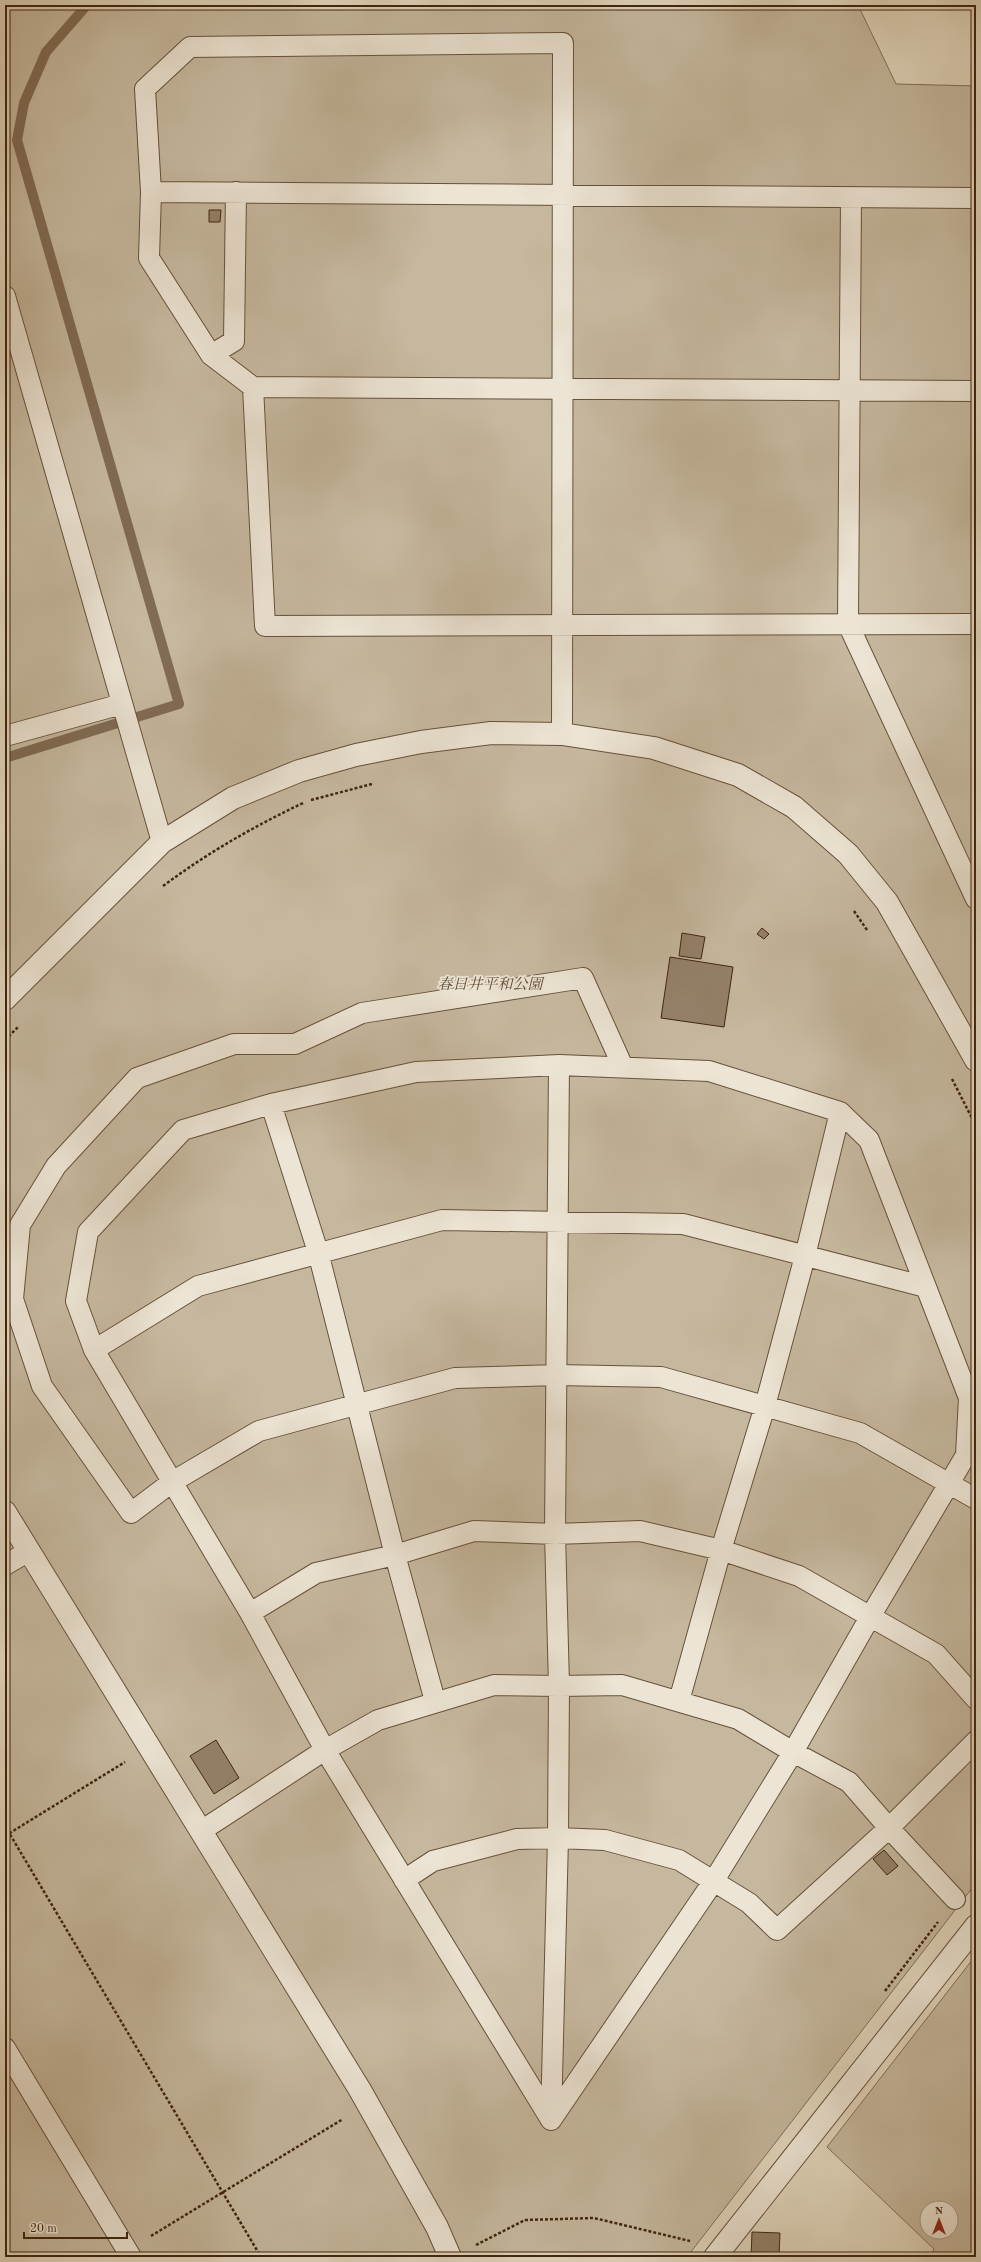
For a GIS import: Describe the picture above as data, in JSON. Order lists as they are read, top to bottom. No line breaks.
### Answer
{"parks":["春日井平和公園"],"scale_bar":"20 m","north":"top"}
